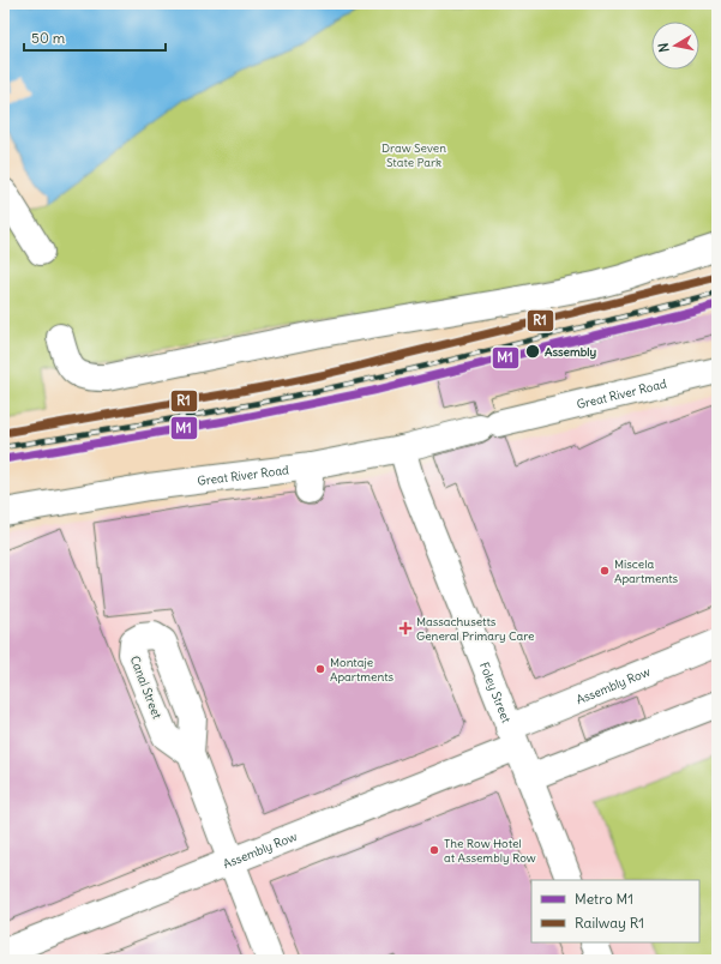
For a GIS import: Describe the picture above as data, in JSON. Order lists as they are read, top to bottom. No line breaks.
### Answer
{"streets":{"street":["Great River Road","Assembly Row","Foley Street"]},"crossings":[["Great River Road","Foley Street"],["Assembly Row","Foley Street"]],"parks":["Draw Seven State Park"],"places":{"other":["Assembly","Miscela Apartments","Montaje Apartments","The Row Hotel at Assembly Row"],"health":["Massachusetts General Primary Care"]},"lines":["rail line R1","metro line M1"],"legend":["Metro M1","Railway R1"],"scale_bar":"50 m","north":"left"}
